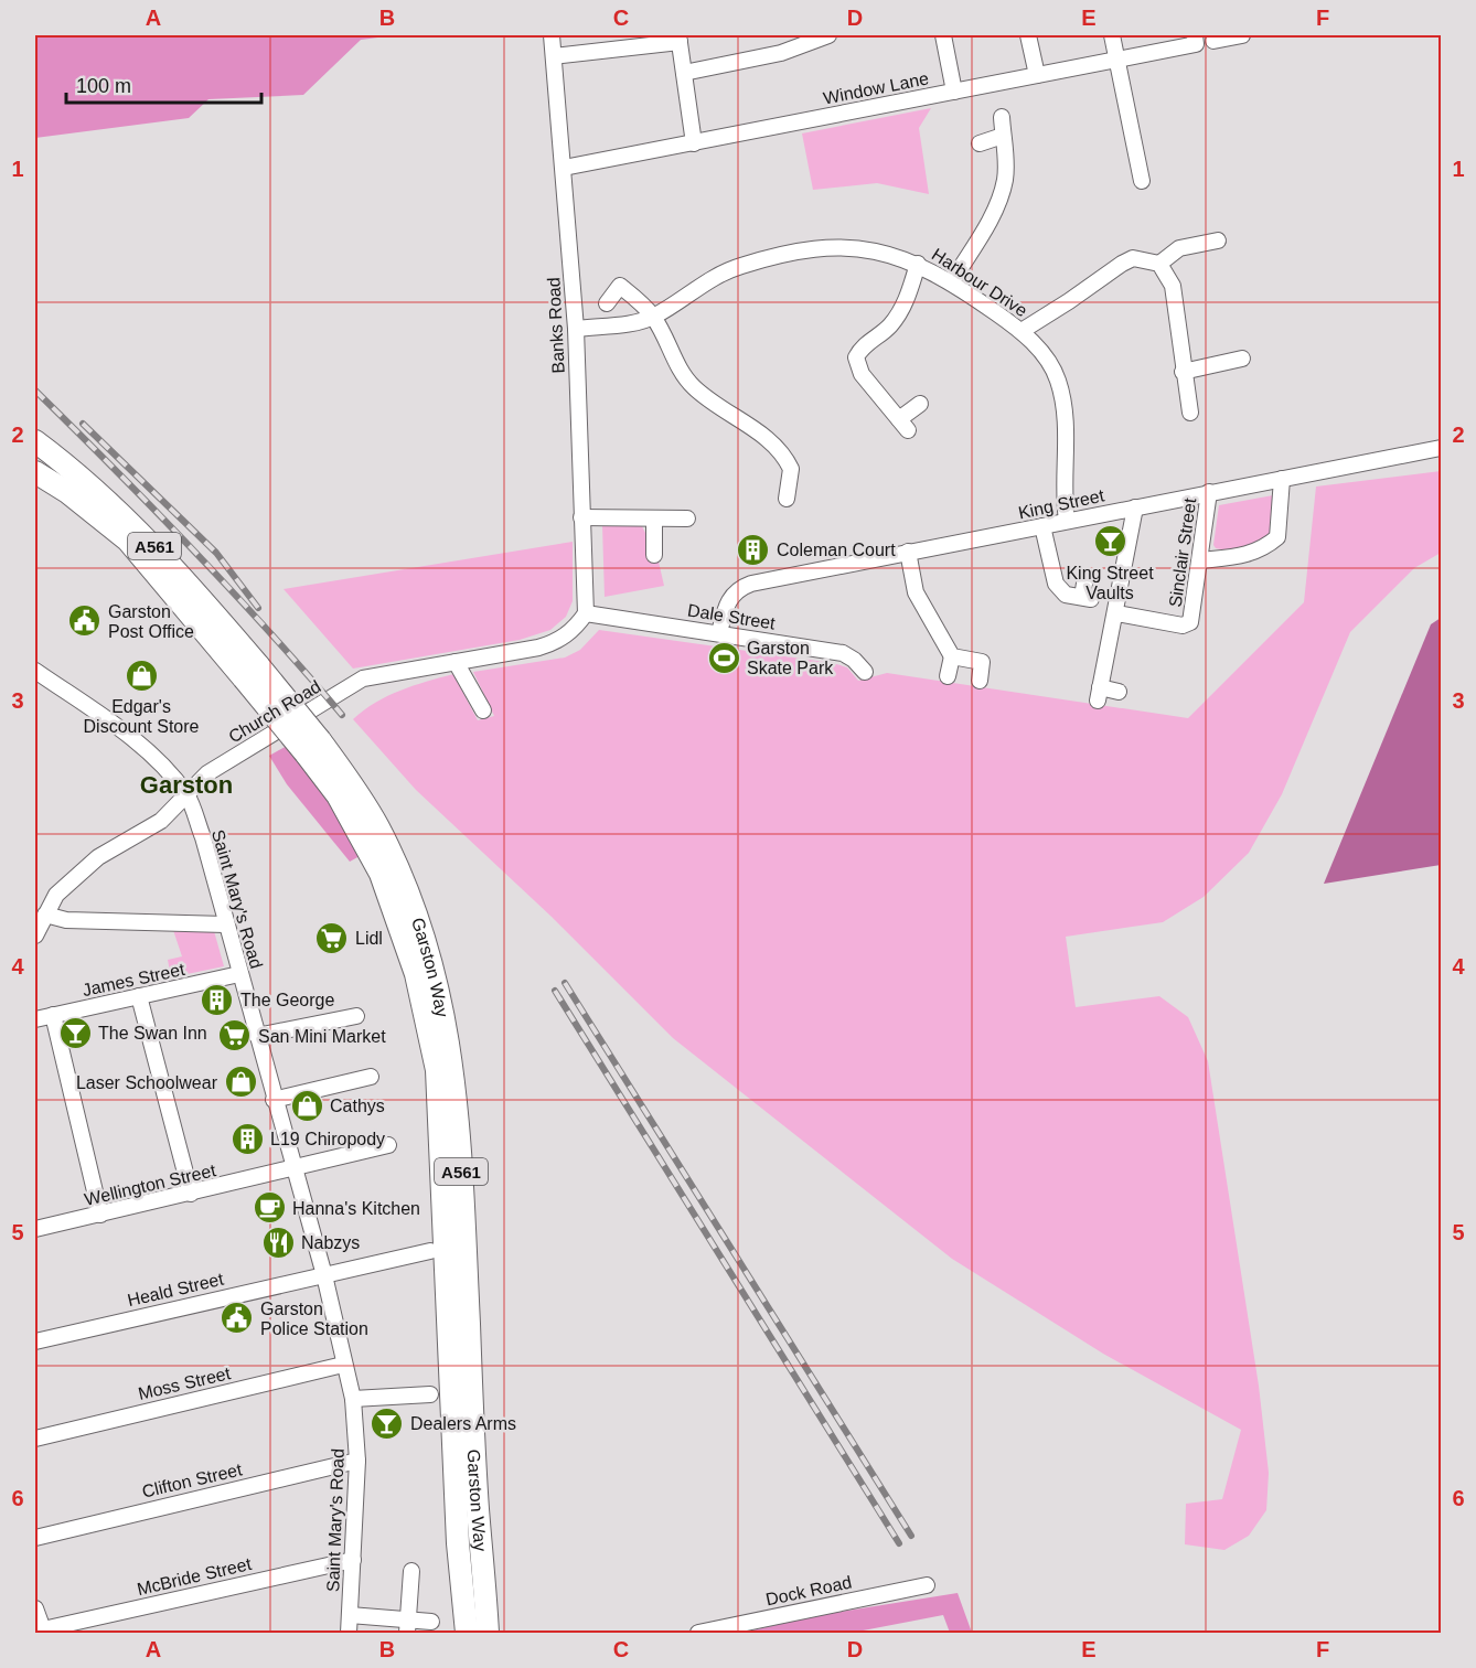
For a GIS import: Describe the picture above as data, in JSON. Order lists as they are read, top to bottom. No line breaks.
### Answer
{"streets":{"highway":["A561","Garston Way"],"street":["Window Lane","Harbour Drive","Banks Road","King Street","Sinclair Street","Dale Street","Church Road","Saint Mary's Road","James Street","Wellington Street","Heald Street","Moss Street","Clifton Street","McBride Street","Dock Road"]},"crossings":[["Window Lane","Banks Road"],["Harbour Drive","Banks Road"],["Harbour Drive","King Street"],["Banks Road","Dale Street"],["Banks Road","Church Road"],["King Street","Sinclair Street"],["King Street","Dale Street"],["Dale Street","Church Road"],["Church Road","Saint Mary's Road"],["Saint Mary's Road","James Street"],["Saint Mary's Road","Wellington Street"],["Saint Mary's Road","Heald Street"],["Saint Mary's Road","Moss Street"],["Saint Mary's Road","Clifton Street"],["Saint Mary's Road","McBride Street"]],"districts":["Garston"],"places":{"bar":["King Street Vaults","The Swan Inn","Dealers Arms"],"building":["Coleman Court","The George","L19 Chiropody"],"public building":["Garston Post Office","Garston Police Station"],"sports":["Garston Skate Park"],"shop":["Edgar's Discount Store","Laser Schoolwear","Cathys"],"supermarket":["Lidl","San Mini Market"],"cafe":["Hanna's Kitchen"],"restaurant":["Nabzys"]},"scale_bar":"100 m","grid":{"columns":["A","B","C","D","E","F"],"rows":["1","2","3","4","5","6"]}}
